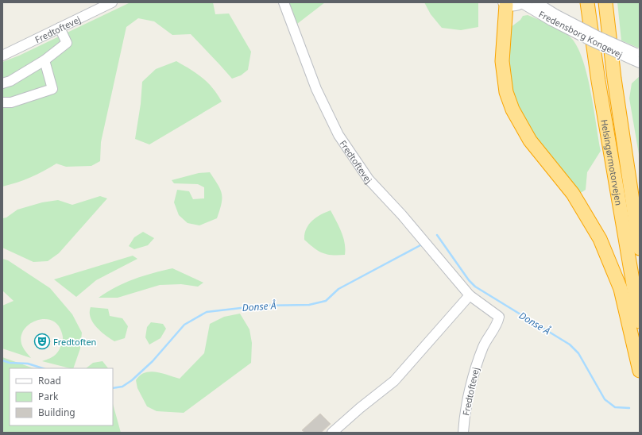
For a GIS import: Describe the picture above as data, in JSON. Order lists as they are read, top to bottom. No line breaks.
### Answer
{"streets":{"highway":["Helsingørmotorvejen"],"street":["Fredtoftevej","Fredensborg Kongevej"]},"water":["Donse Å"],"places":{"theatre":["Fredtoften"]},"legend":["Road","Park","Building"]}
